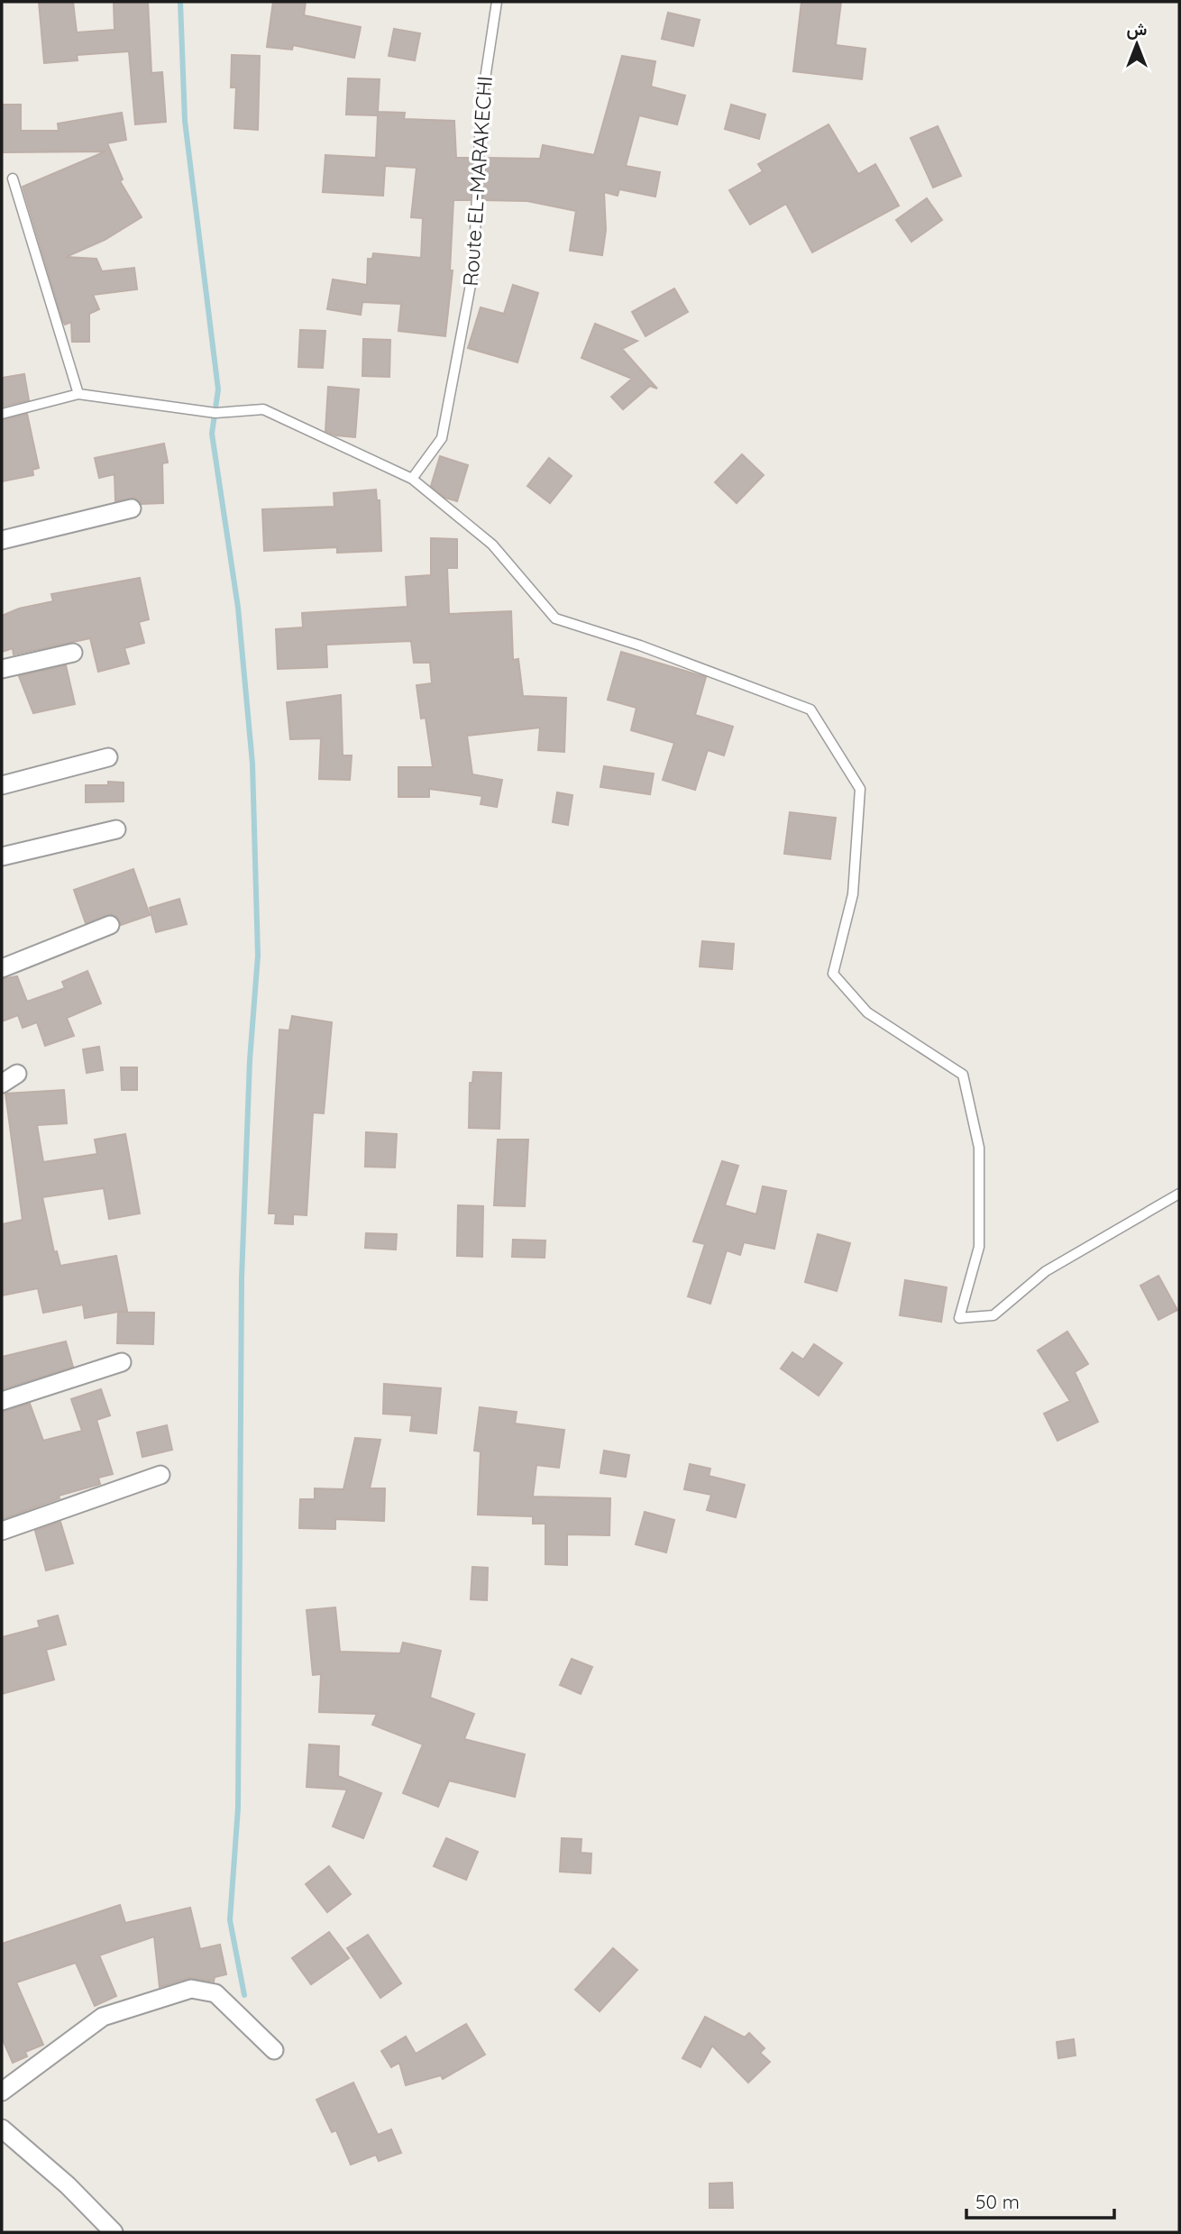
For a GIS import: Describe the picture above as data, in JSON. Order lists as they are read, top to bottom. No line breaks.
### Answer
{"streets":{"lane":["Route EL-MARAKECHI"]},"scale_bar":"50 m","north":"top"}
